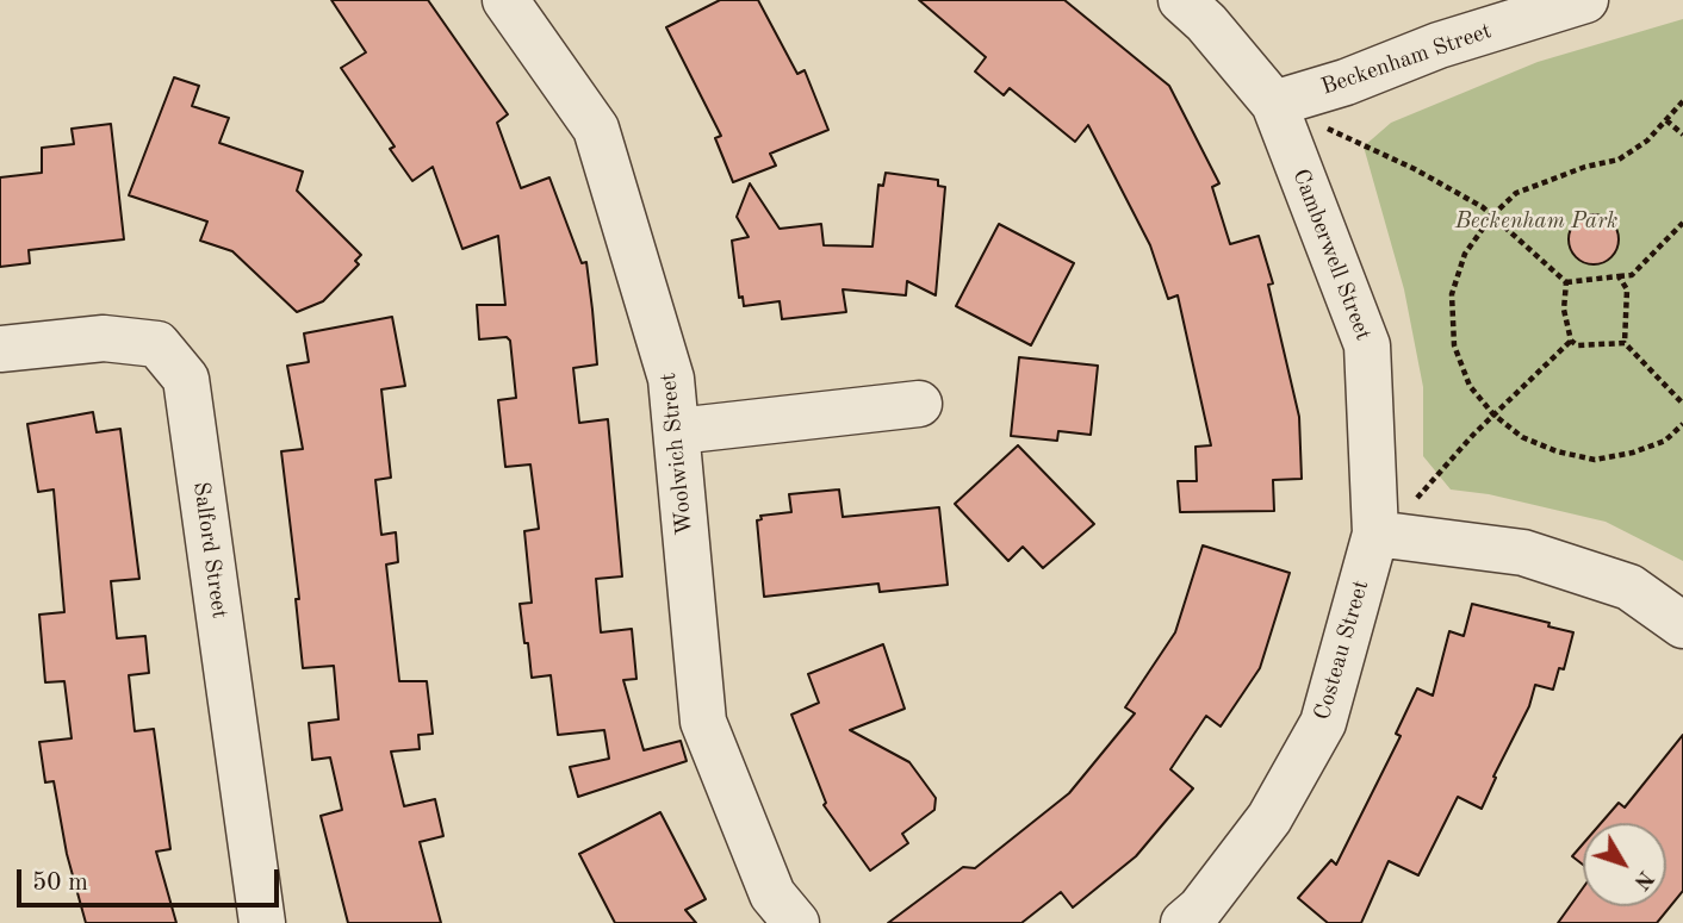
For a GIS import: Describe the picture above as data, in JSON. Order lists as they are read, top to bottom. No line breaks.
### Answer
{"streets":{"street":["Beckenham Street","Camberwell Street","Woolwich Street","Salford Street","Costeau Street"]},"crossings":[["Beckenham Street","Camberwell Street"],["Camberwell Street","Costeau Street"]],"parks":["Beckenham Park"],"scale_bar":"50 m","north":"bottom right"}
